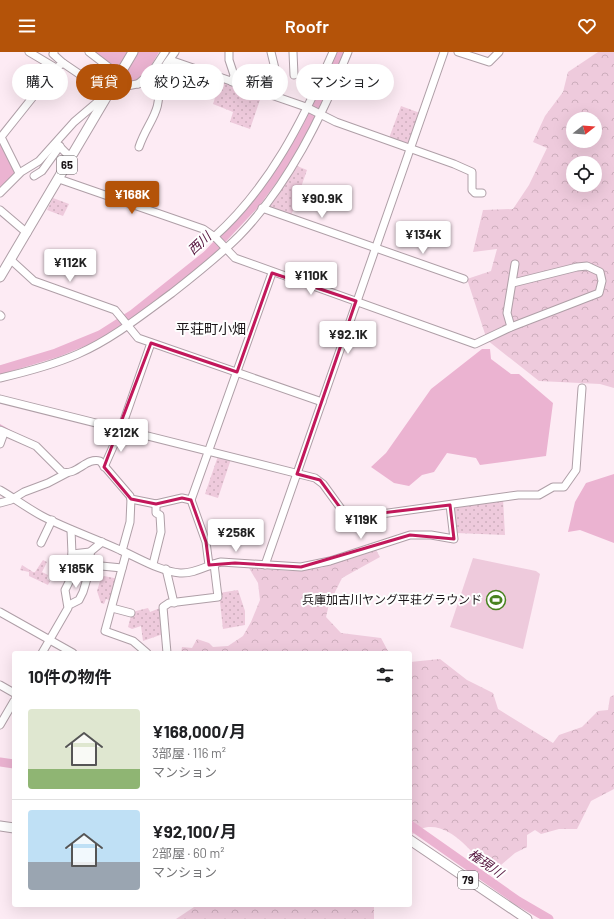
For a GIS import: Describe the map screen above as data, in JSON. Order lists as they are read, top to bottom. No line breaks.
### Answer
{"streets":{"main road":["65","79"]},"districts":["平荘町小畑"],"water":["西川","権現川"],"places":{"sports":["兵庫加古川ヤング平荘グラウンド"]},"north":"right","page":{"header":"Roofr","chip":["購入","賃貸","絞り込み","新着","マンション"],"price":["¥168K","¥90.9K","¥134K","¥112K","¥110K","¥92.1K","¥212K","¥119K","¥258K","¥185K"],"heading":"10件の物件","list":[{"name":"¥168,000/月","note":"3部屋 · 116 m² · マンション"},{"name":"¥92,100/月","note":"2部屋 · 60 m² · マンション"}]}}
